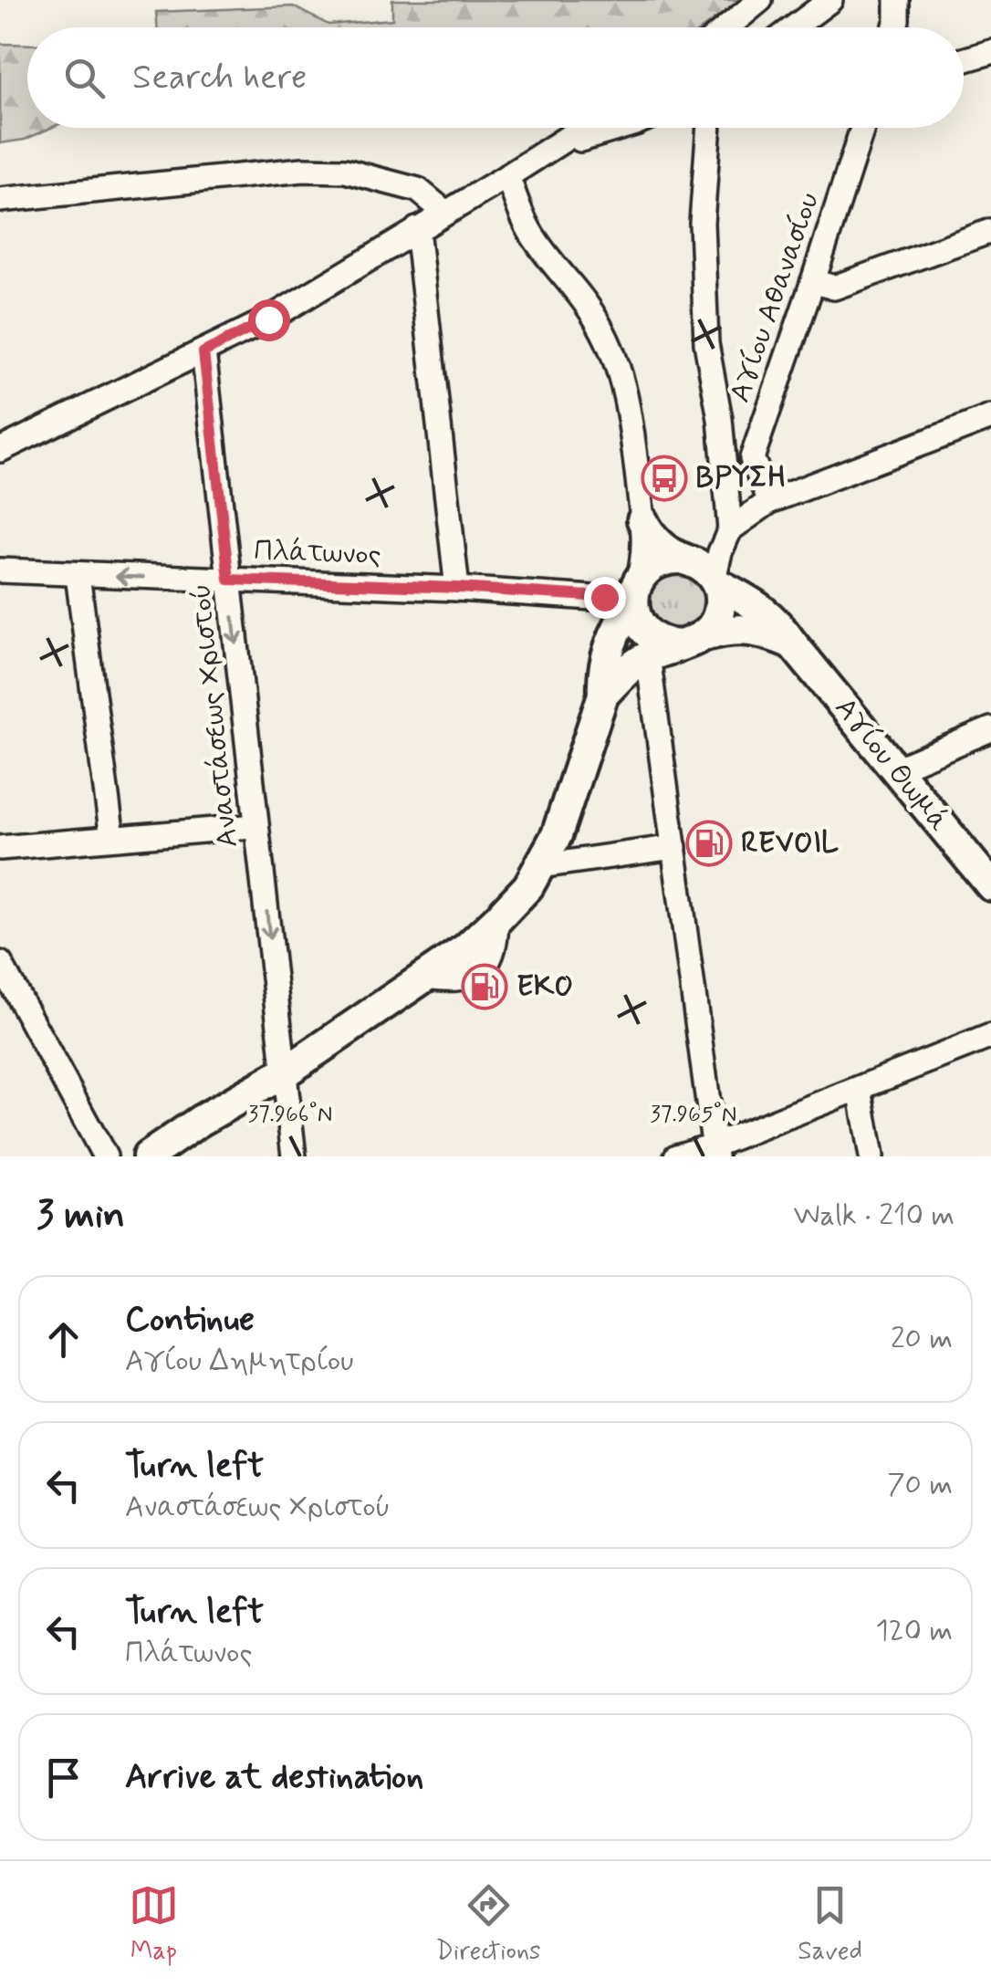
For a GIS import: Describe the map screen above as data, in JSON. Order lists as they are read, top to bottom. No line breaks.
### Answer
{"streets":{"main road":["Αγίου Θωμά"],"street":["Αγίου Αθανασίου","Πλάτωνος","Αναστάσεως Χριστού"]},"crossings":[["Πλάτωνος","Αναστάσεως Χριστού"],["Πλάτωνος","Αγίου Θωμά"]],"places":{"bus stop":["ΒΡΥΣΗ"],"fuel station":["REVOIL","EKO"]},"page":{"search":"Search here","heading":["3 min","Walk · 210 m"],"list":[["Continue","Αγίου Δημητρίου","20 m"],["Turn left","Αναστάσεως Χριστού","70 m"],["Turn left","Πλάτωνος","120 m"],"Arrive at destination"],"nav":["Map","Directions","Saved"]},"coordinates":["37.966°N","37.965°N"]}
